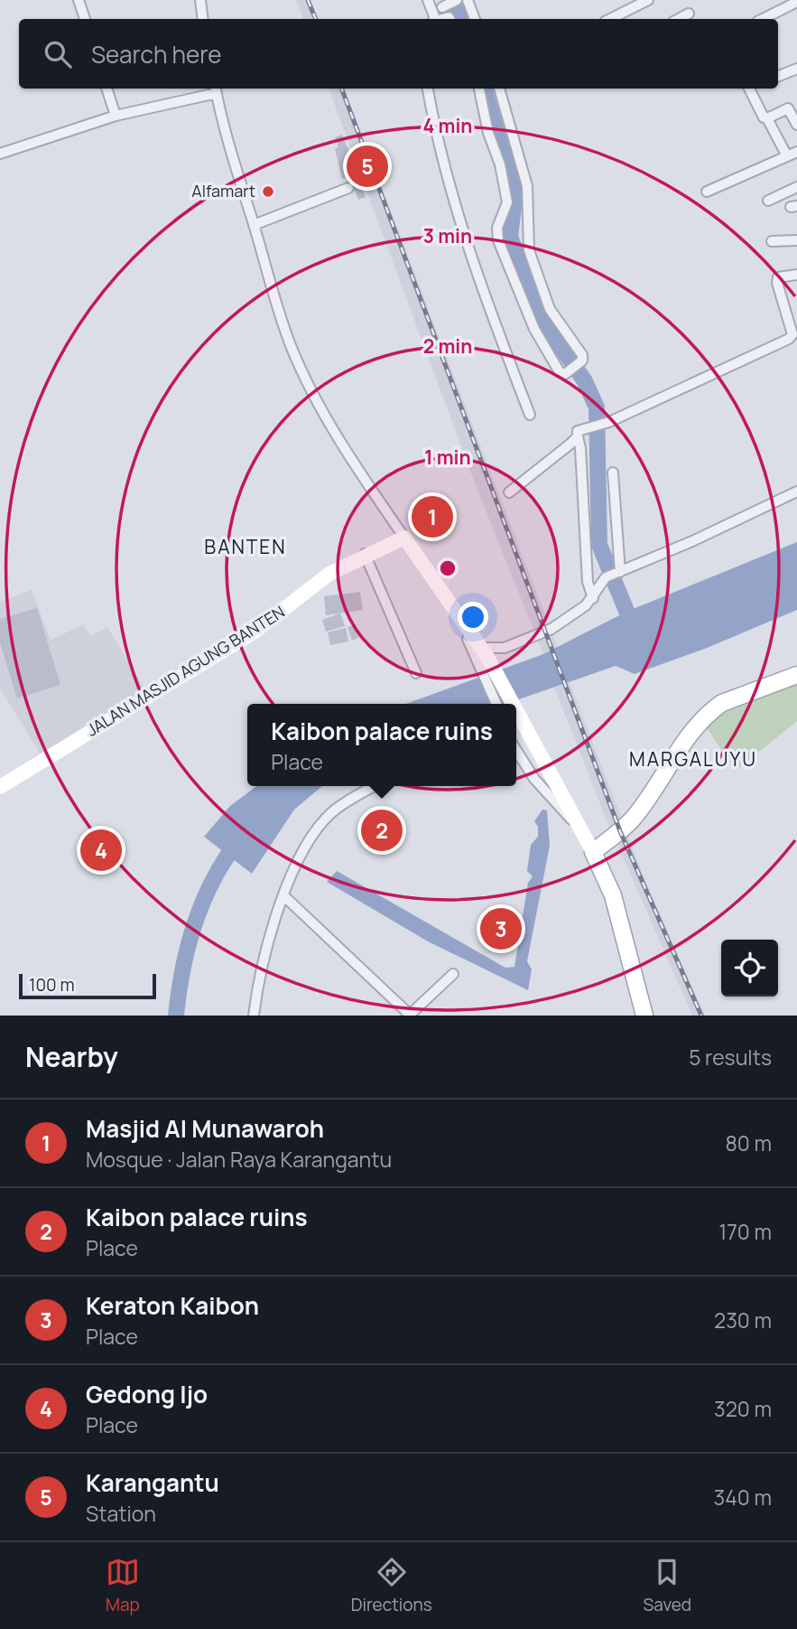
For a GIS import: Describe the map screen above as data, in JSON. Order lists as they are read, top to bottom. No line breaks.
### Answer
{"streets":{"main road":["JALAN MASJID AGUNG BANTEN"]},"districts":["BANTEN","MARGALUYU"],"places":["Alfamart"],"scale_bar":"100 m","page":{"search":"Search here","pins":["5","1","2","4","3"],"popup":["Kaibon palace ruins","Place"],"scale":"100 m","heading":["Nearby","5 results"],"list":[{"mark":"1","name":"Masjid Al Munawaroh","note":"Mosque · Jalan Raya Karangantu","value":"80 m"},{"mark":"2","name":"Kaibon palace ruins","note":"Place","value":"170 m"},{"mark":"3","name":"Keraton Kaibon","note":"Place","value":"230 m"},{"mark":"4","name":"Gedong Ijo","note":"Place","value":"320 m"},{"mark":"5","name":"Karangantu","note":"Station","value":"340 m"}],"nav":["Map","Directions","Saved"]},"rings":["4 min","3 min","2 min","1 min"]}
